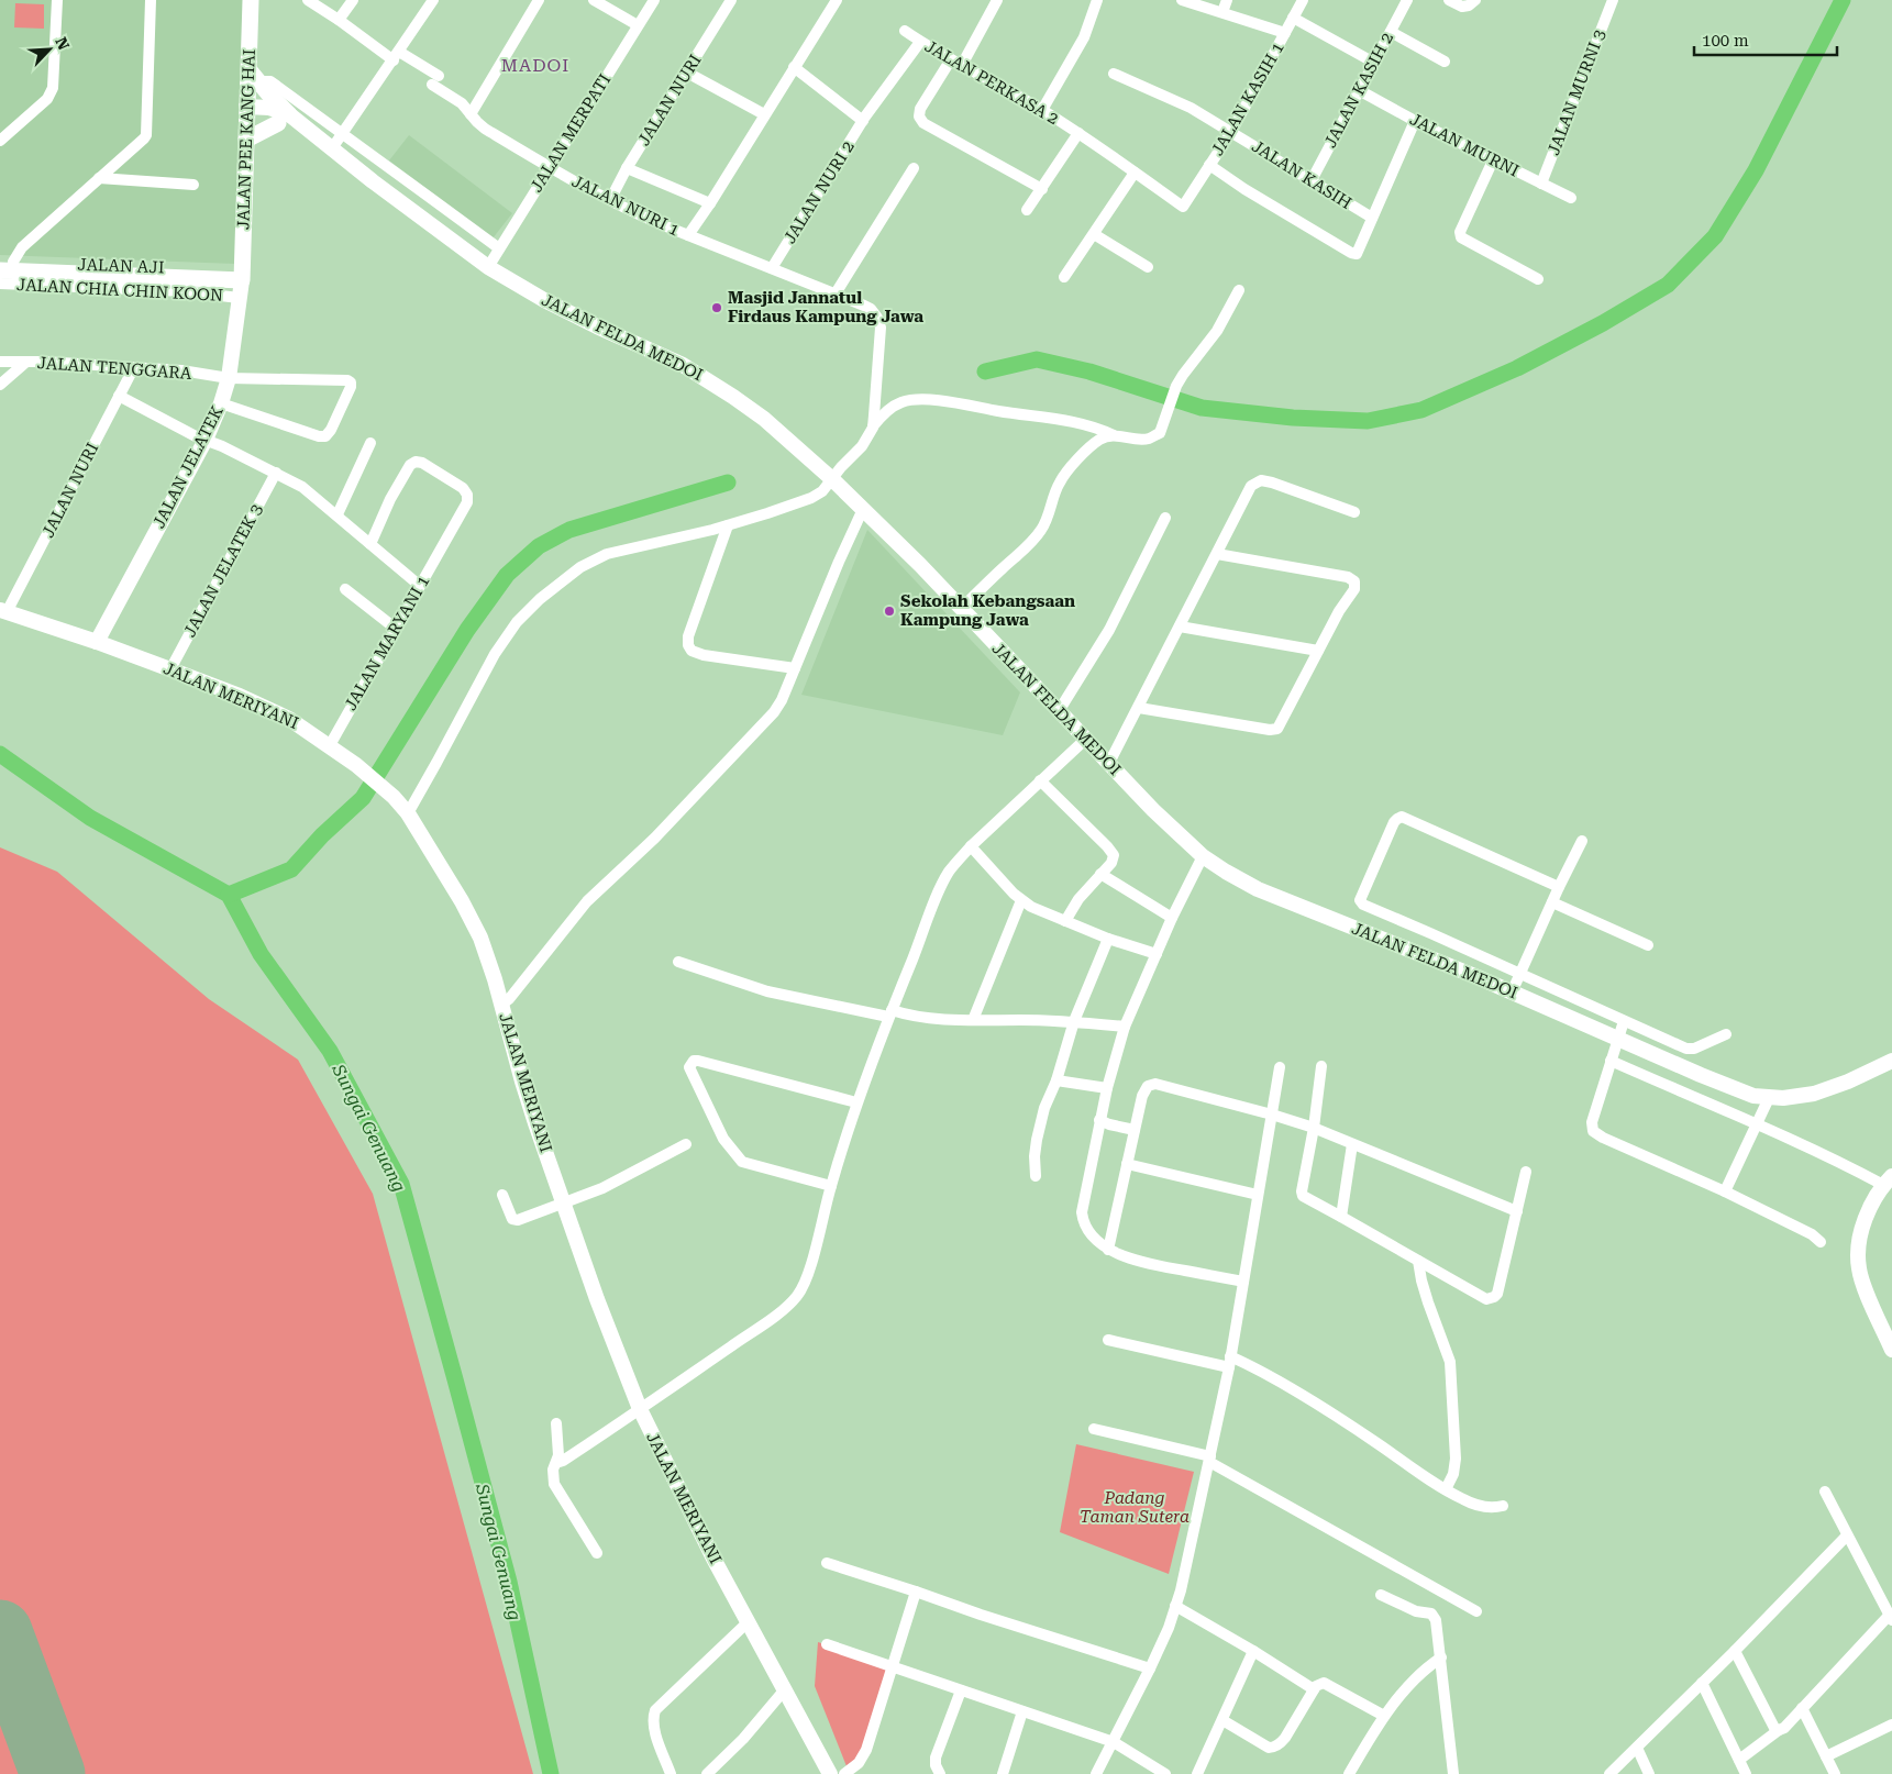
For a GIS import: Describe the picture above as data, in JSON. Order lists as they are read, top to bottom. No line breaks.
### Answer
{"streets":{"main road":["JALAN PEE KANG HAI","JALAN AJI"],"street":["JALAN PERKASA 2","JALAN KASIH 2","JALAN MURNI 3","JALAN KASIH 1","JALAN NURI","JALAN MERPATI","JALAN MURNI","JALAN KASIH","JALAN NURI 2","JALAN NURI 1","JALAN CHIA CHIN KOON","JALAN FELDA MEDOI","JALAN TENGGARA","JALAN JELATEK","JALAN JELATEK 3","JALAN MARYANI 1","JALAN MERIYANI"]},"crossings":[["JALAN PERKASA 2","JALAN KASIH 1"],["JALAN PERKASA 2","JALAN NURI 2"],["JALAN KASIH 2","JALAN MURNI"],["JALAN KASIH 2","JALAN KASIH"],["JALAN MURNI 3","JALAN MURNI"],["JALAN KASIH 1","JALAN KASIH"],["JALAN NURI","JALAN NURI 1"],["JALAN NURI","JALAN TENGGARA"],["JALAN NURI","JALAN MERIYANI"],["JALAN MERPATI","JALAN NURI 1"],["JALAN MERPATI","JALAN FELDA MEDOI"],["JALAN PEE KANG HAI","JALAN AJI"],["JALAN PEE KANG HAI","JALAN JELATEK"],["JALAN AJI","JALAN CHIA CHIN KOON"],["JALAN AJI","JALAN JELATEK"],["JALAN CHIA CHIN KOON","JALAN JELATEK"],["JALAN TENGGARA","JALAN JELATEK"],["JALAN JELATEK","JALAN MERIYANI"],["JALAN JELATEK 3","JALAN MERIYANI"],["JALAN MARYANI 1","JALAN MERIYANI"]],"districts":["MADOI"],"water":["Sungai Genuang"],"parks":["Padang Taman Sutera"],"places":["Masjid Jannatul Firdaus Kampung Jawa","Sekolah Kebangsaan Kampung Jawa"],"scale_bar":"100 m","north":"top right"}
